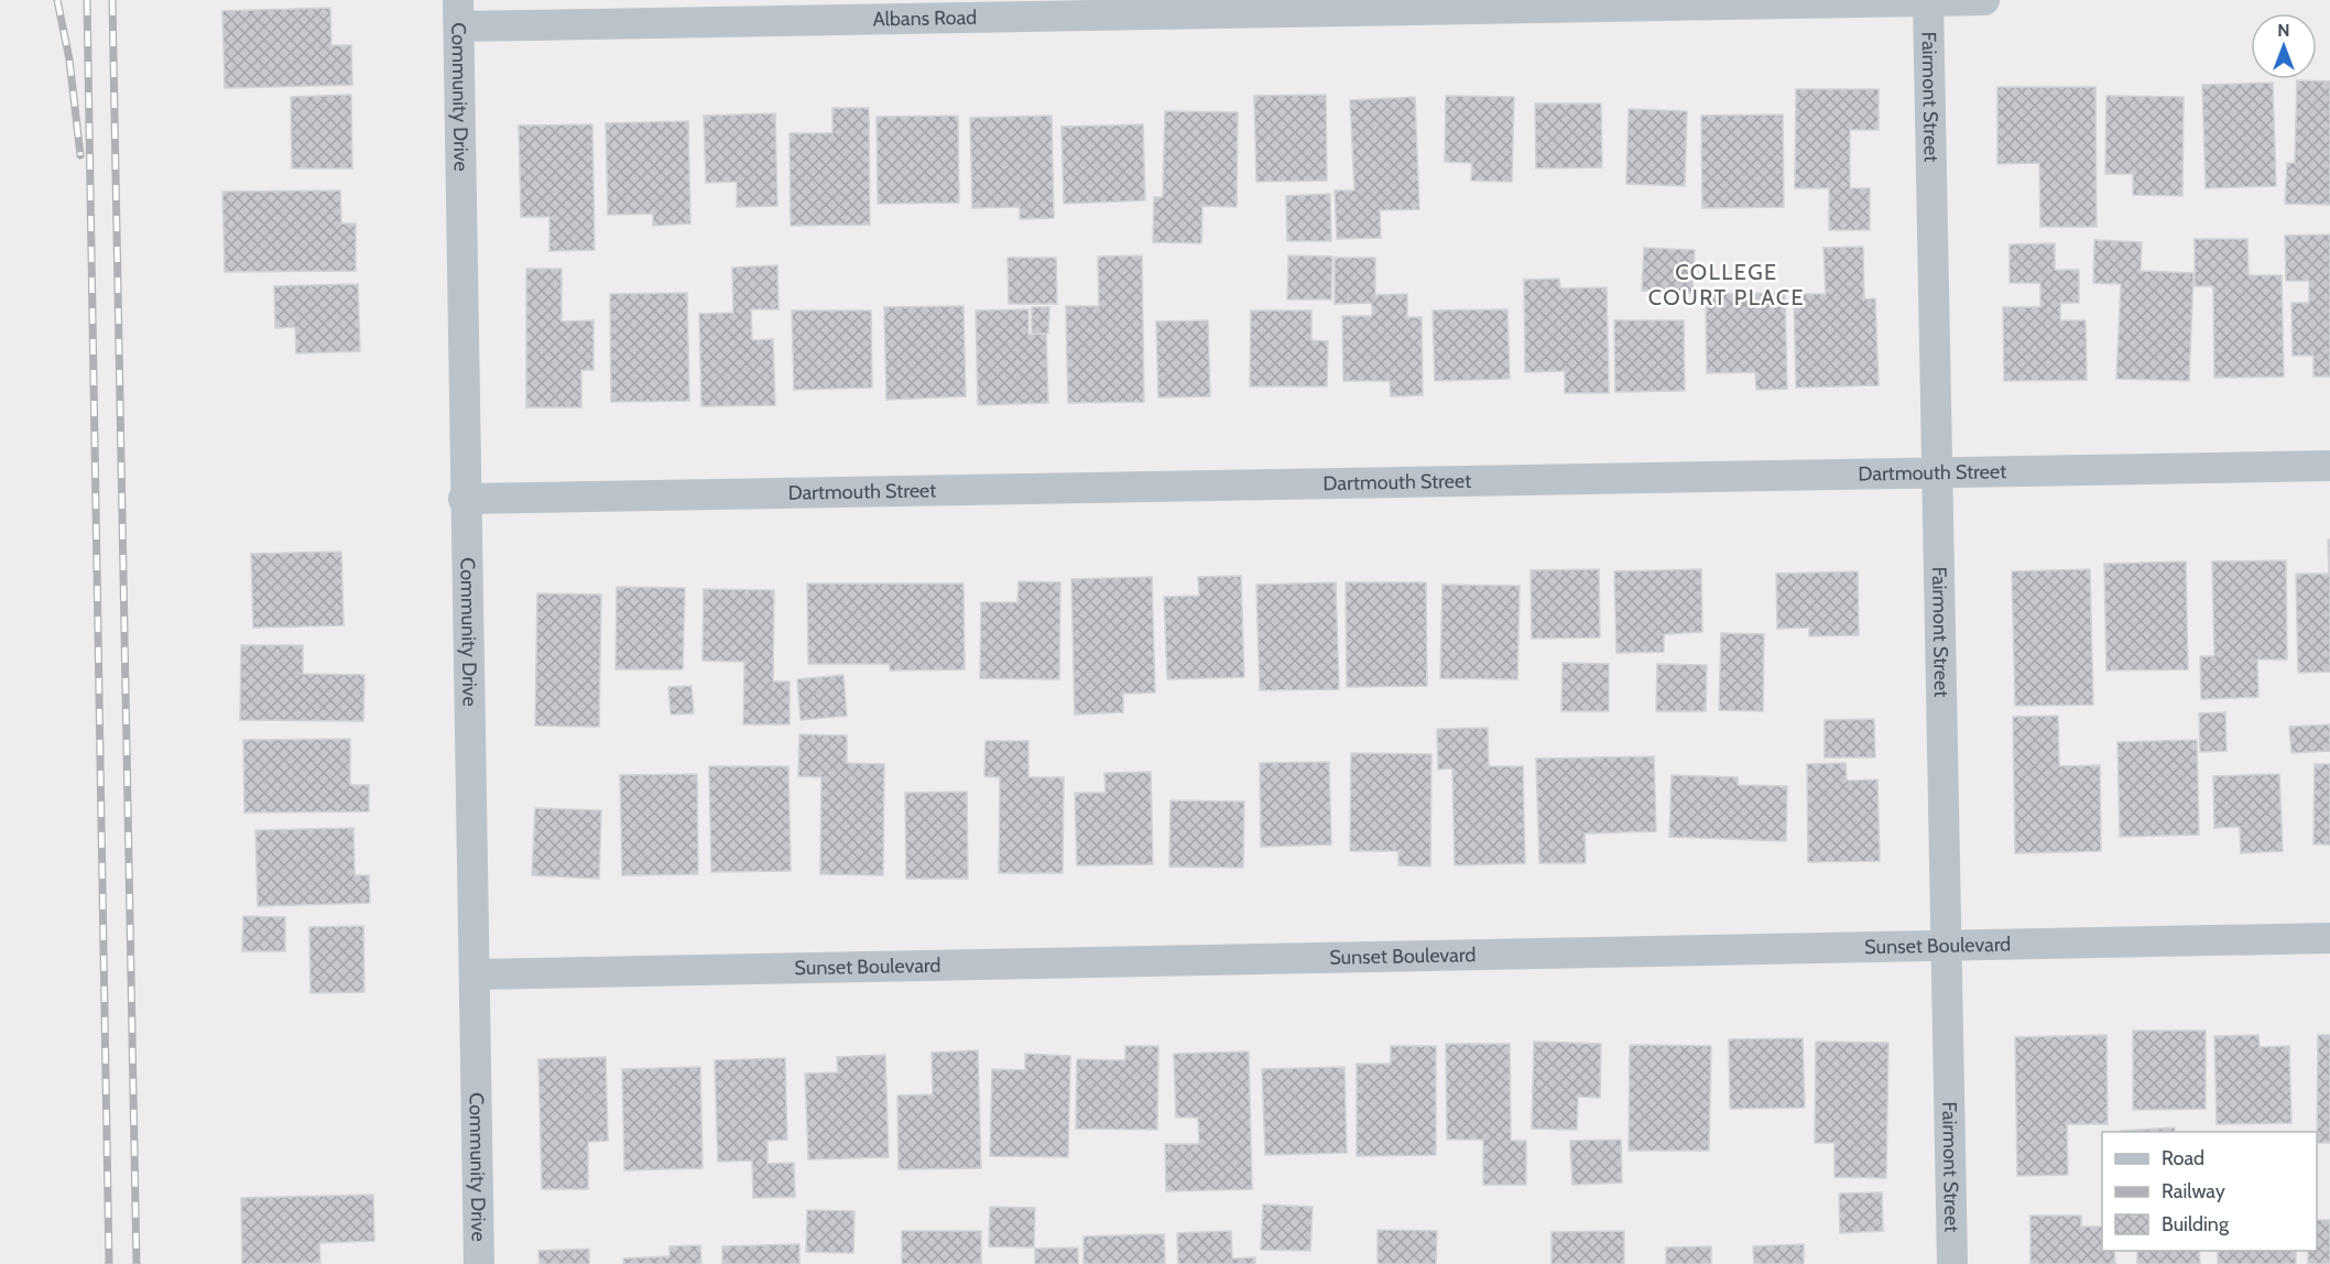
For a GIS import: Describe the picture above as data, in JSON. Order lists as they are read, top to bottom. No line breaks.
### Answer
{"streets":{"street":["Albans Road","Community Drive","Fairmont Street","Dartmouth Street","Sunset Boulevard"]},"crossings":[["Albans Road","Community Drive"],["Albans Road","Fairmont Street"],["Community Drive","Dartmouth Street"],["Community Drive","Sunset Boulevard"],["Fairmont Street","Dartmouth Street"],["Fairmont Street","Sunset Boulevard"]],"districts":["COLLEGE COURT PLACE"],"legend":["Road","Railway","Building"],"north":"top"}
